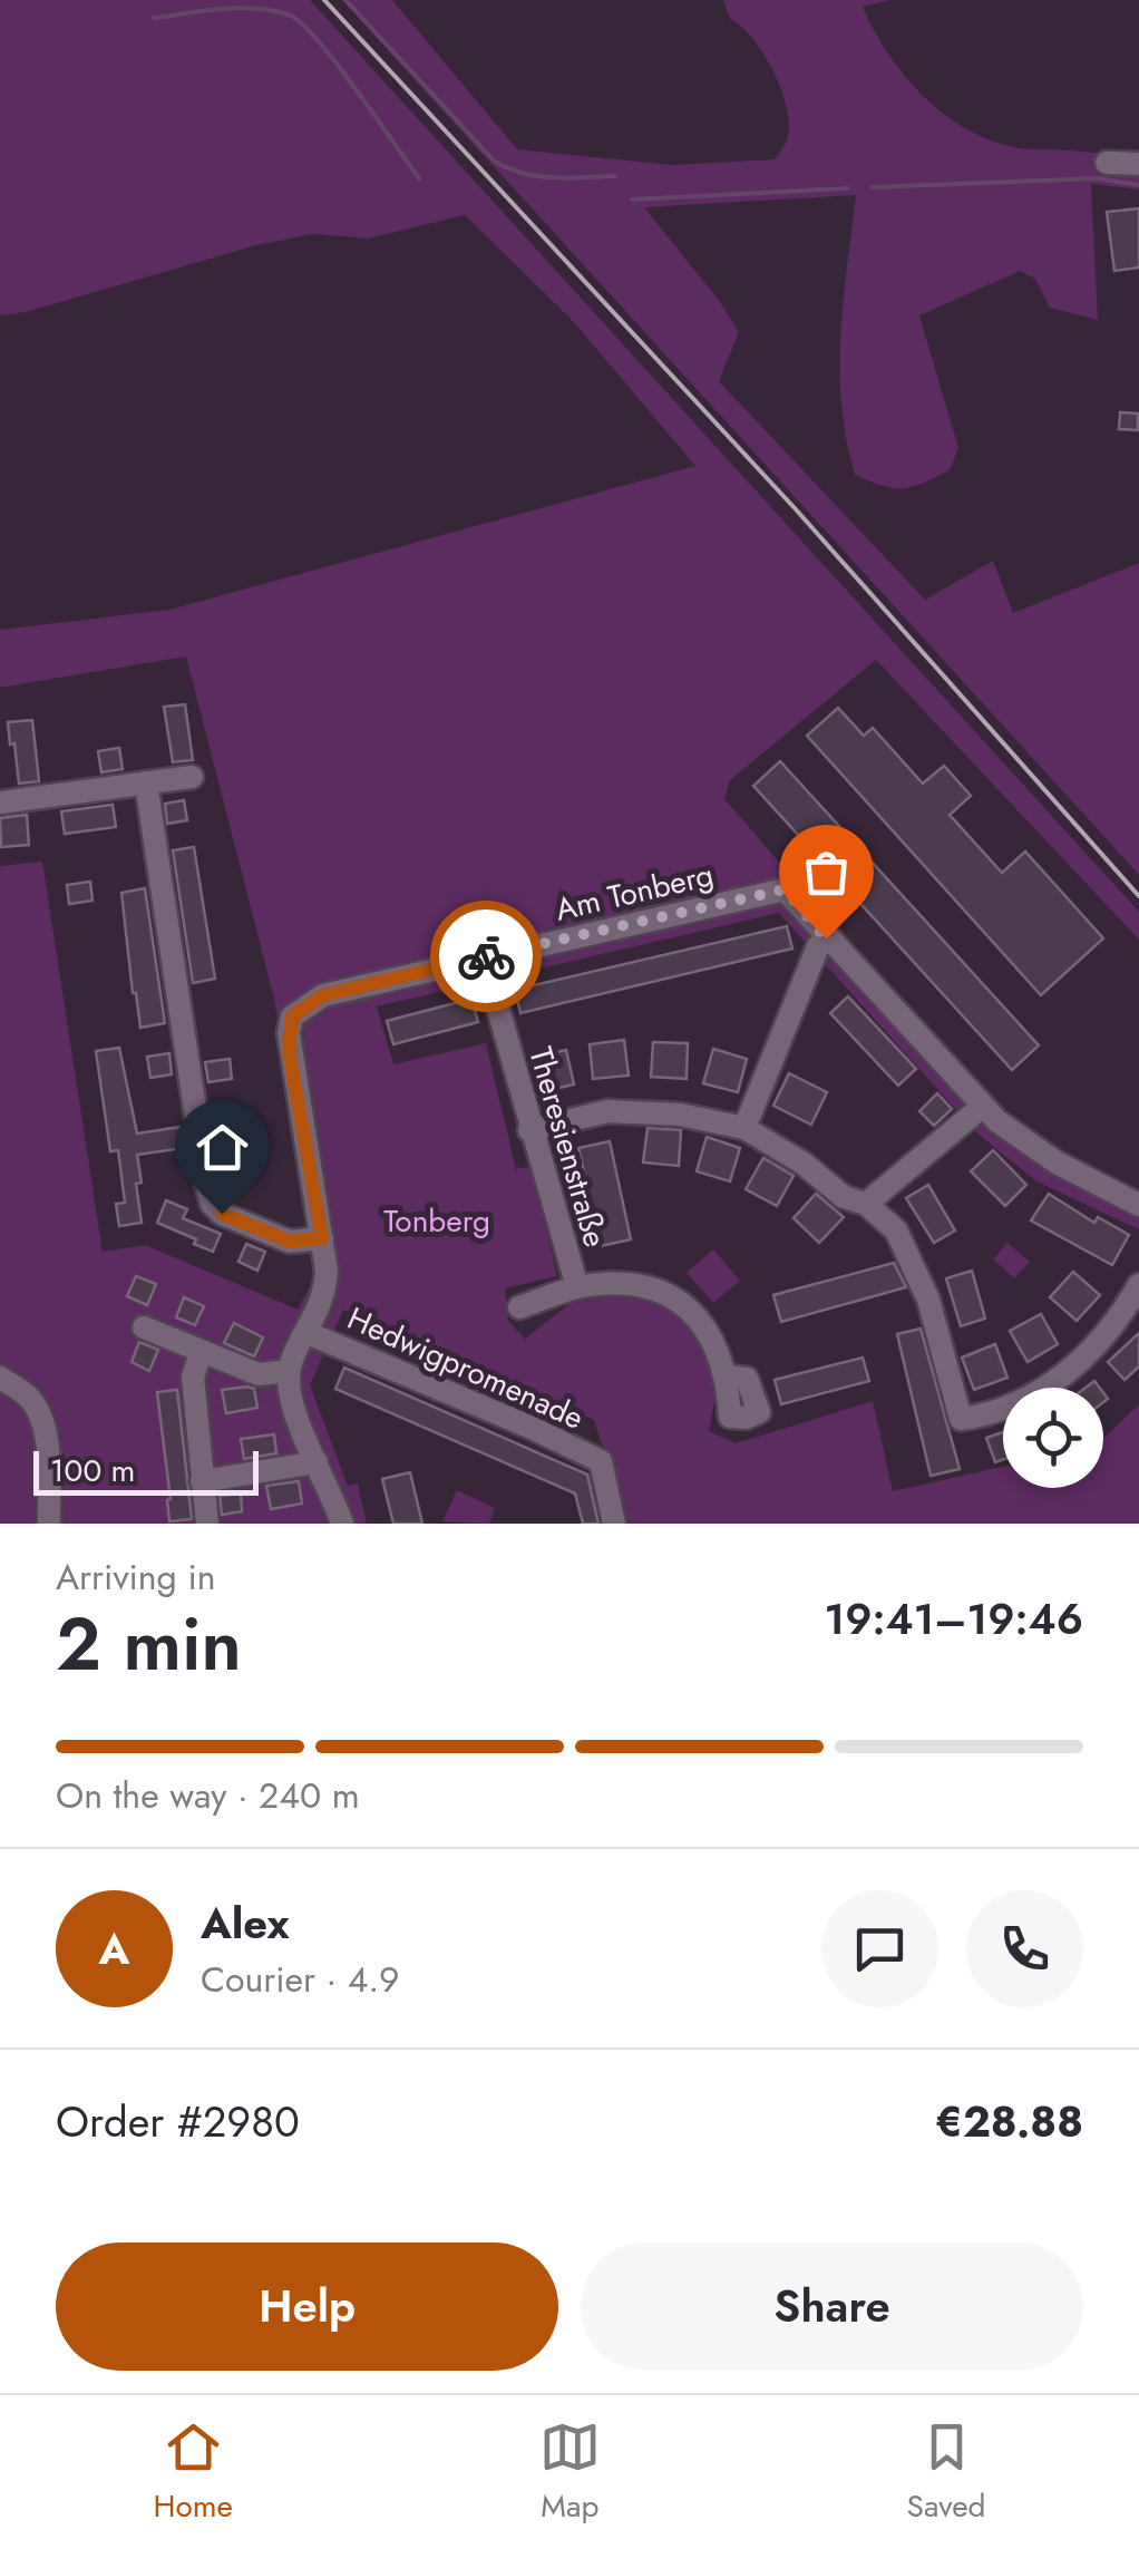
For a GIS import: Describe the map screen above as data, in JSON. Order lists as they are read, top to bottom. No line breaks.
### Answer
{"streets":{"street":["Am Tonberg","Theresienstraße","Hedwigpromenade"]},"crossings":[["Am Tonberg","Theresienstraße"],["Am Tonberg","Hedwigpromenade"]],"parks":["Tonberg"],"scale_bar":"100 m","page":{"scale":"100 m","heading":["2 min","Arriving in","19:41–19:46"],"panel":["Alex","Courier · 4.9","Order #2980","€28.88"],"bar":"On the way · 240 m","round":"A","buttons":["Help","Share"],"tabs":["Home","Map","Saved"]}}
